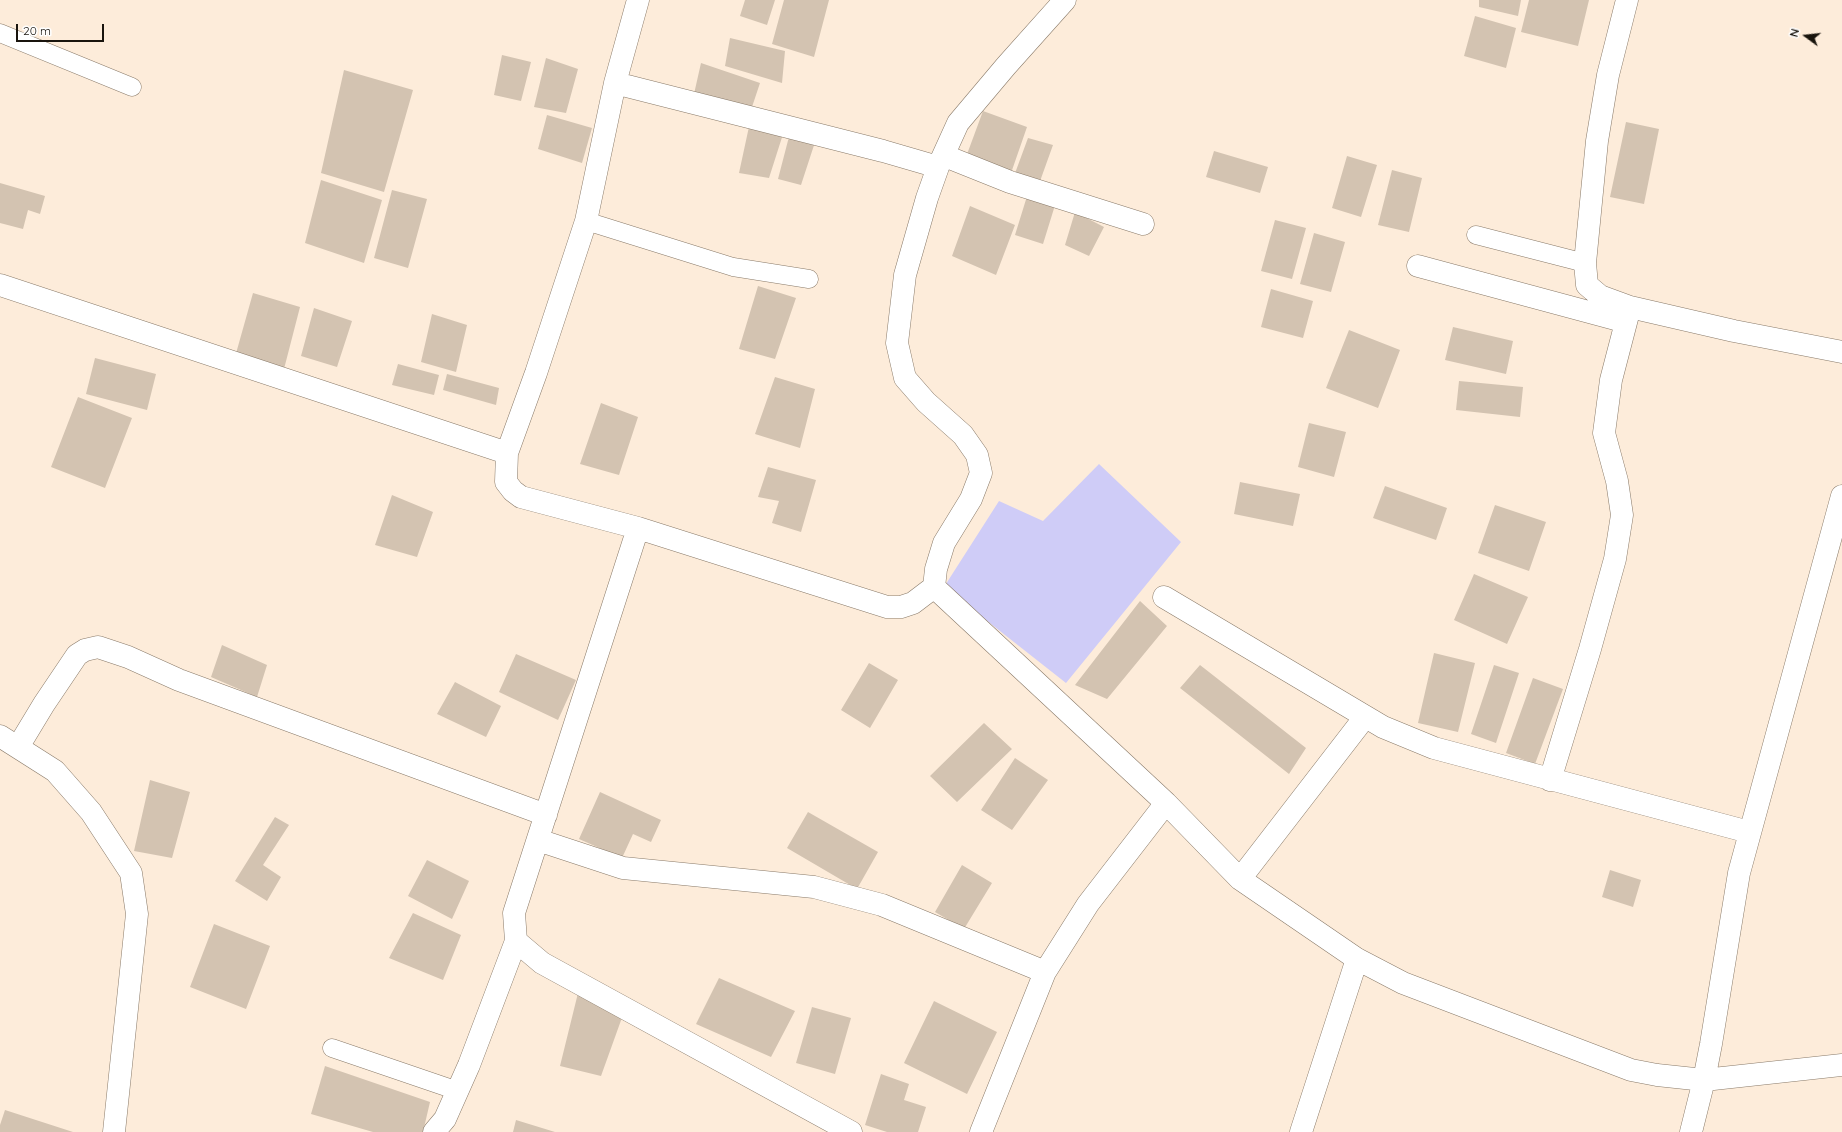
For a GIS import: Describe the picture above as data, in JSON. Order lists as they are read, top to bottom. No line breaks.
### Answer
{"scale_bar":"20 m","north":"left"}
